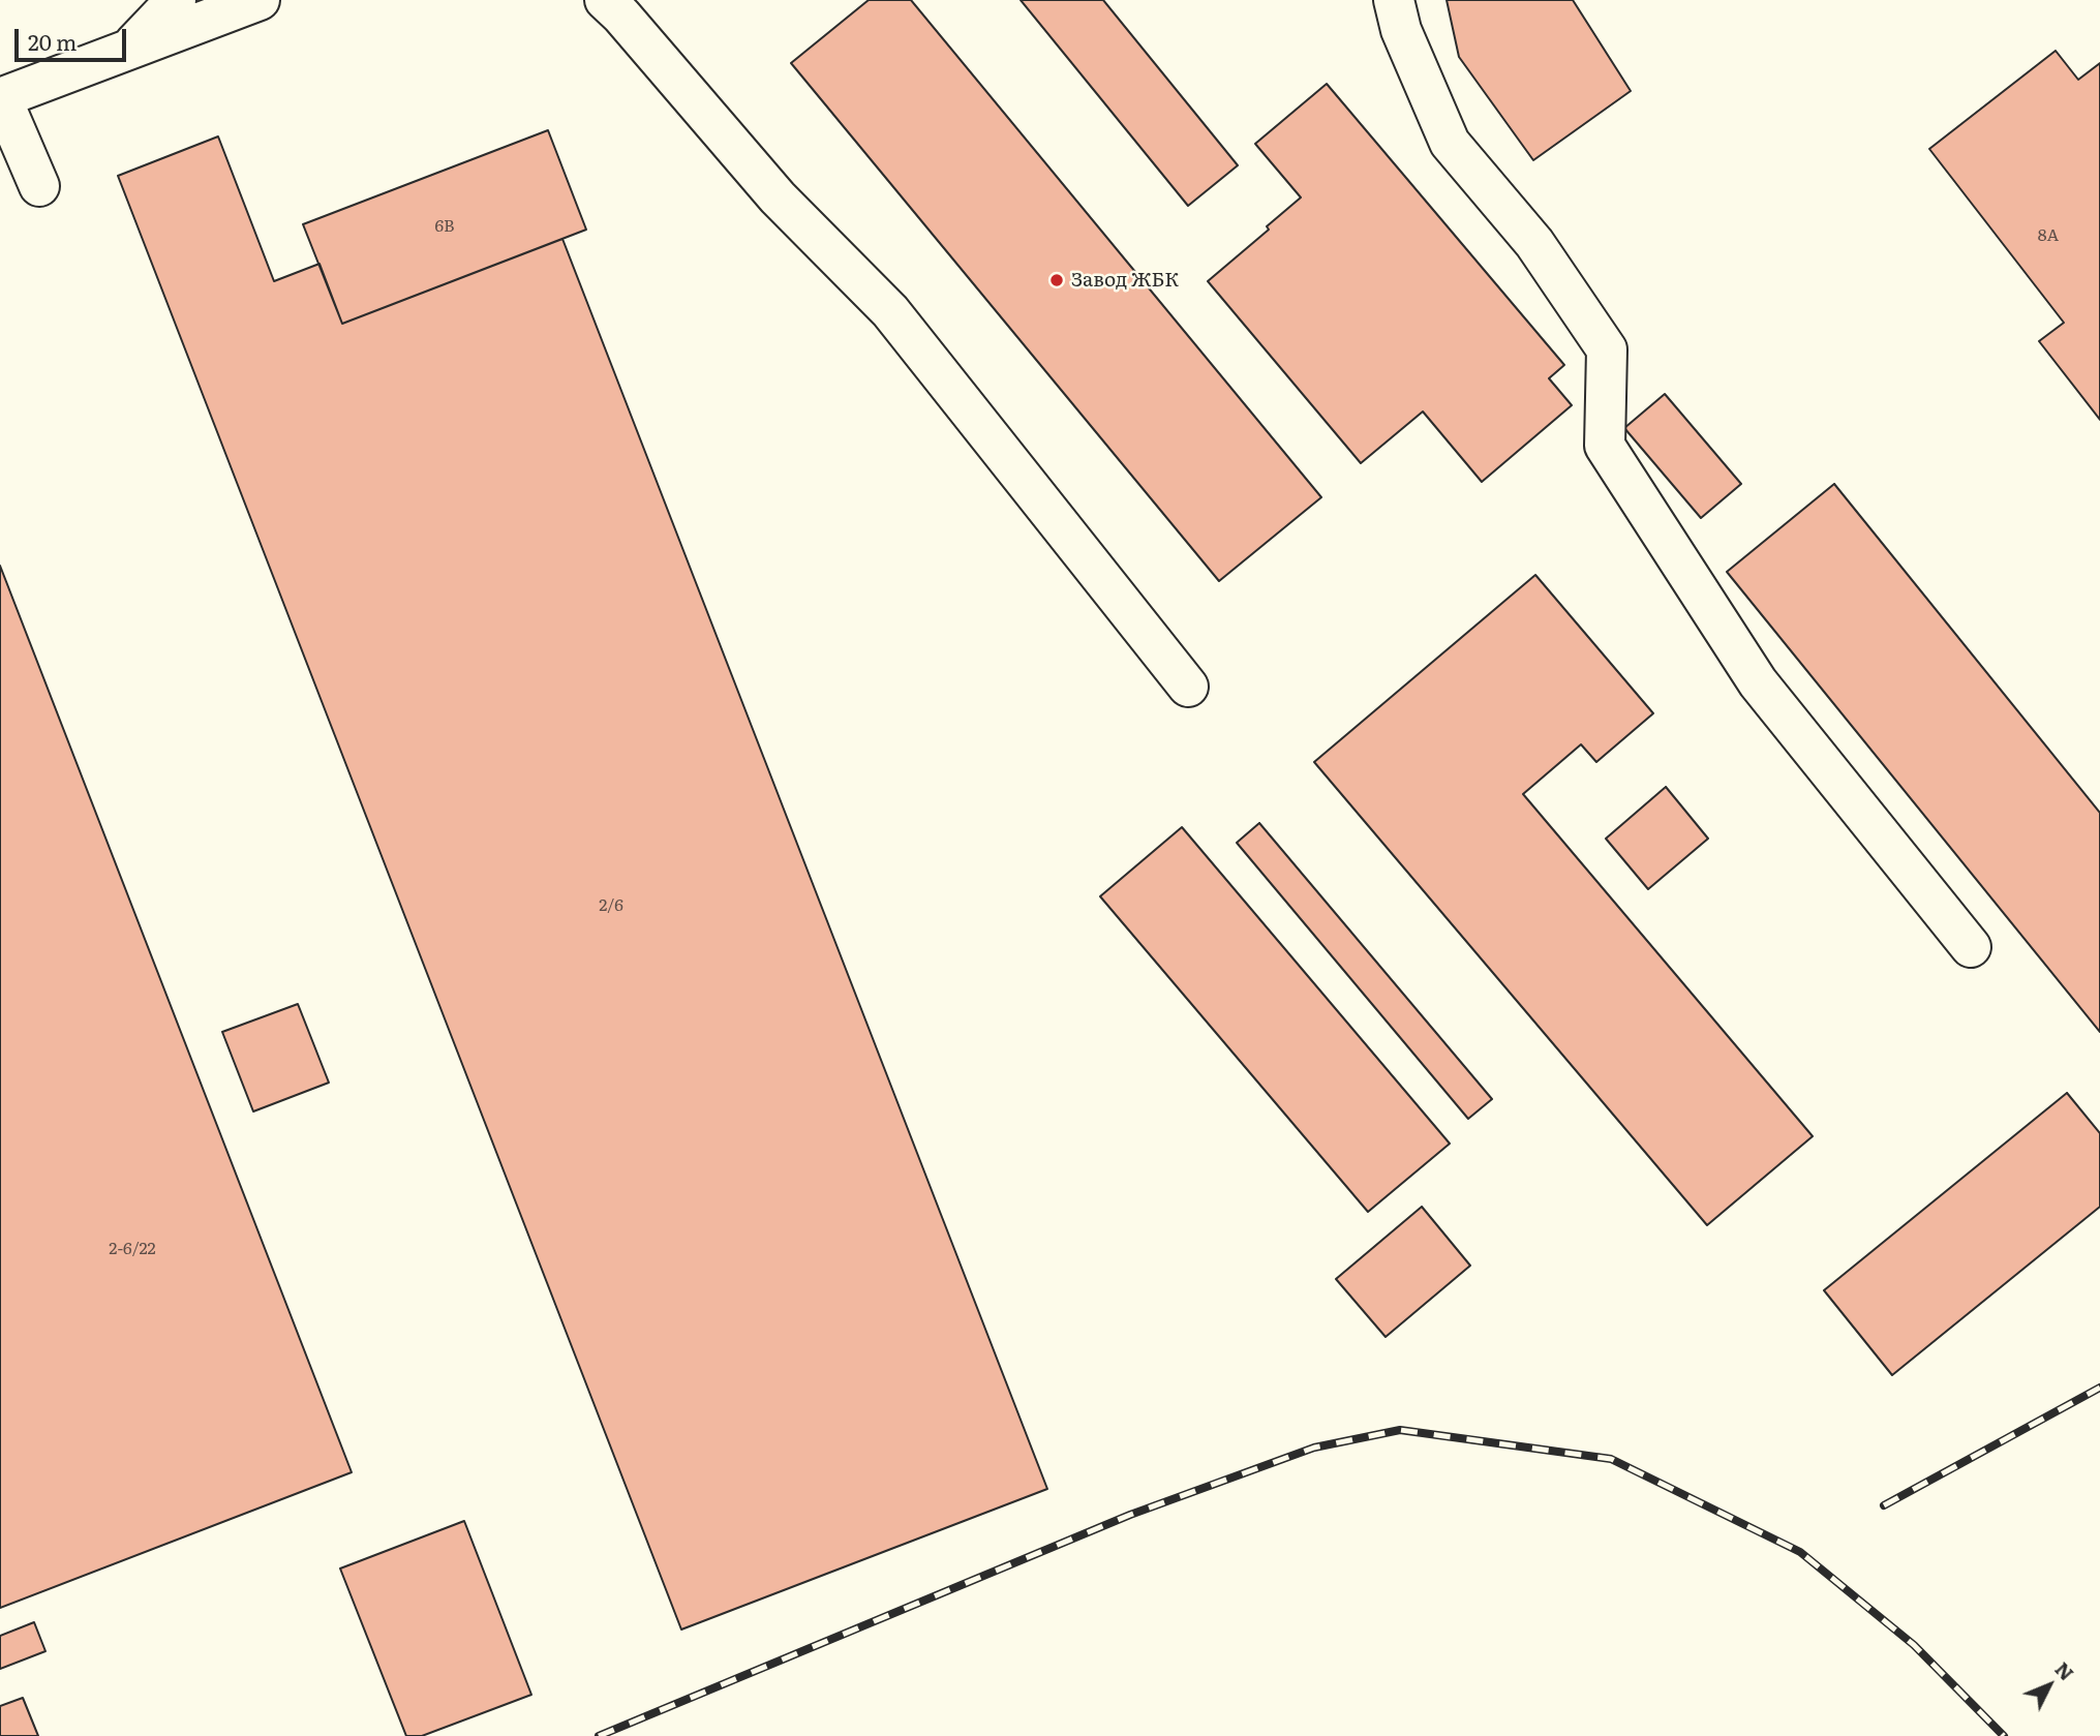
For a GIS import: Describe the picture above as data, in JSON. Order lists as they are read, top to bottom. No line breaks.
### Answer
{"places":["Завод ЖБК"],"house_numbers":["6В","8А","2/6","2-6/22"],"scale_bar":"20 m","north":"top right"}
